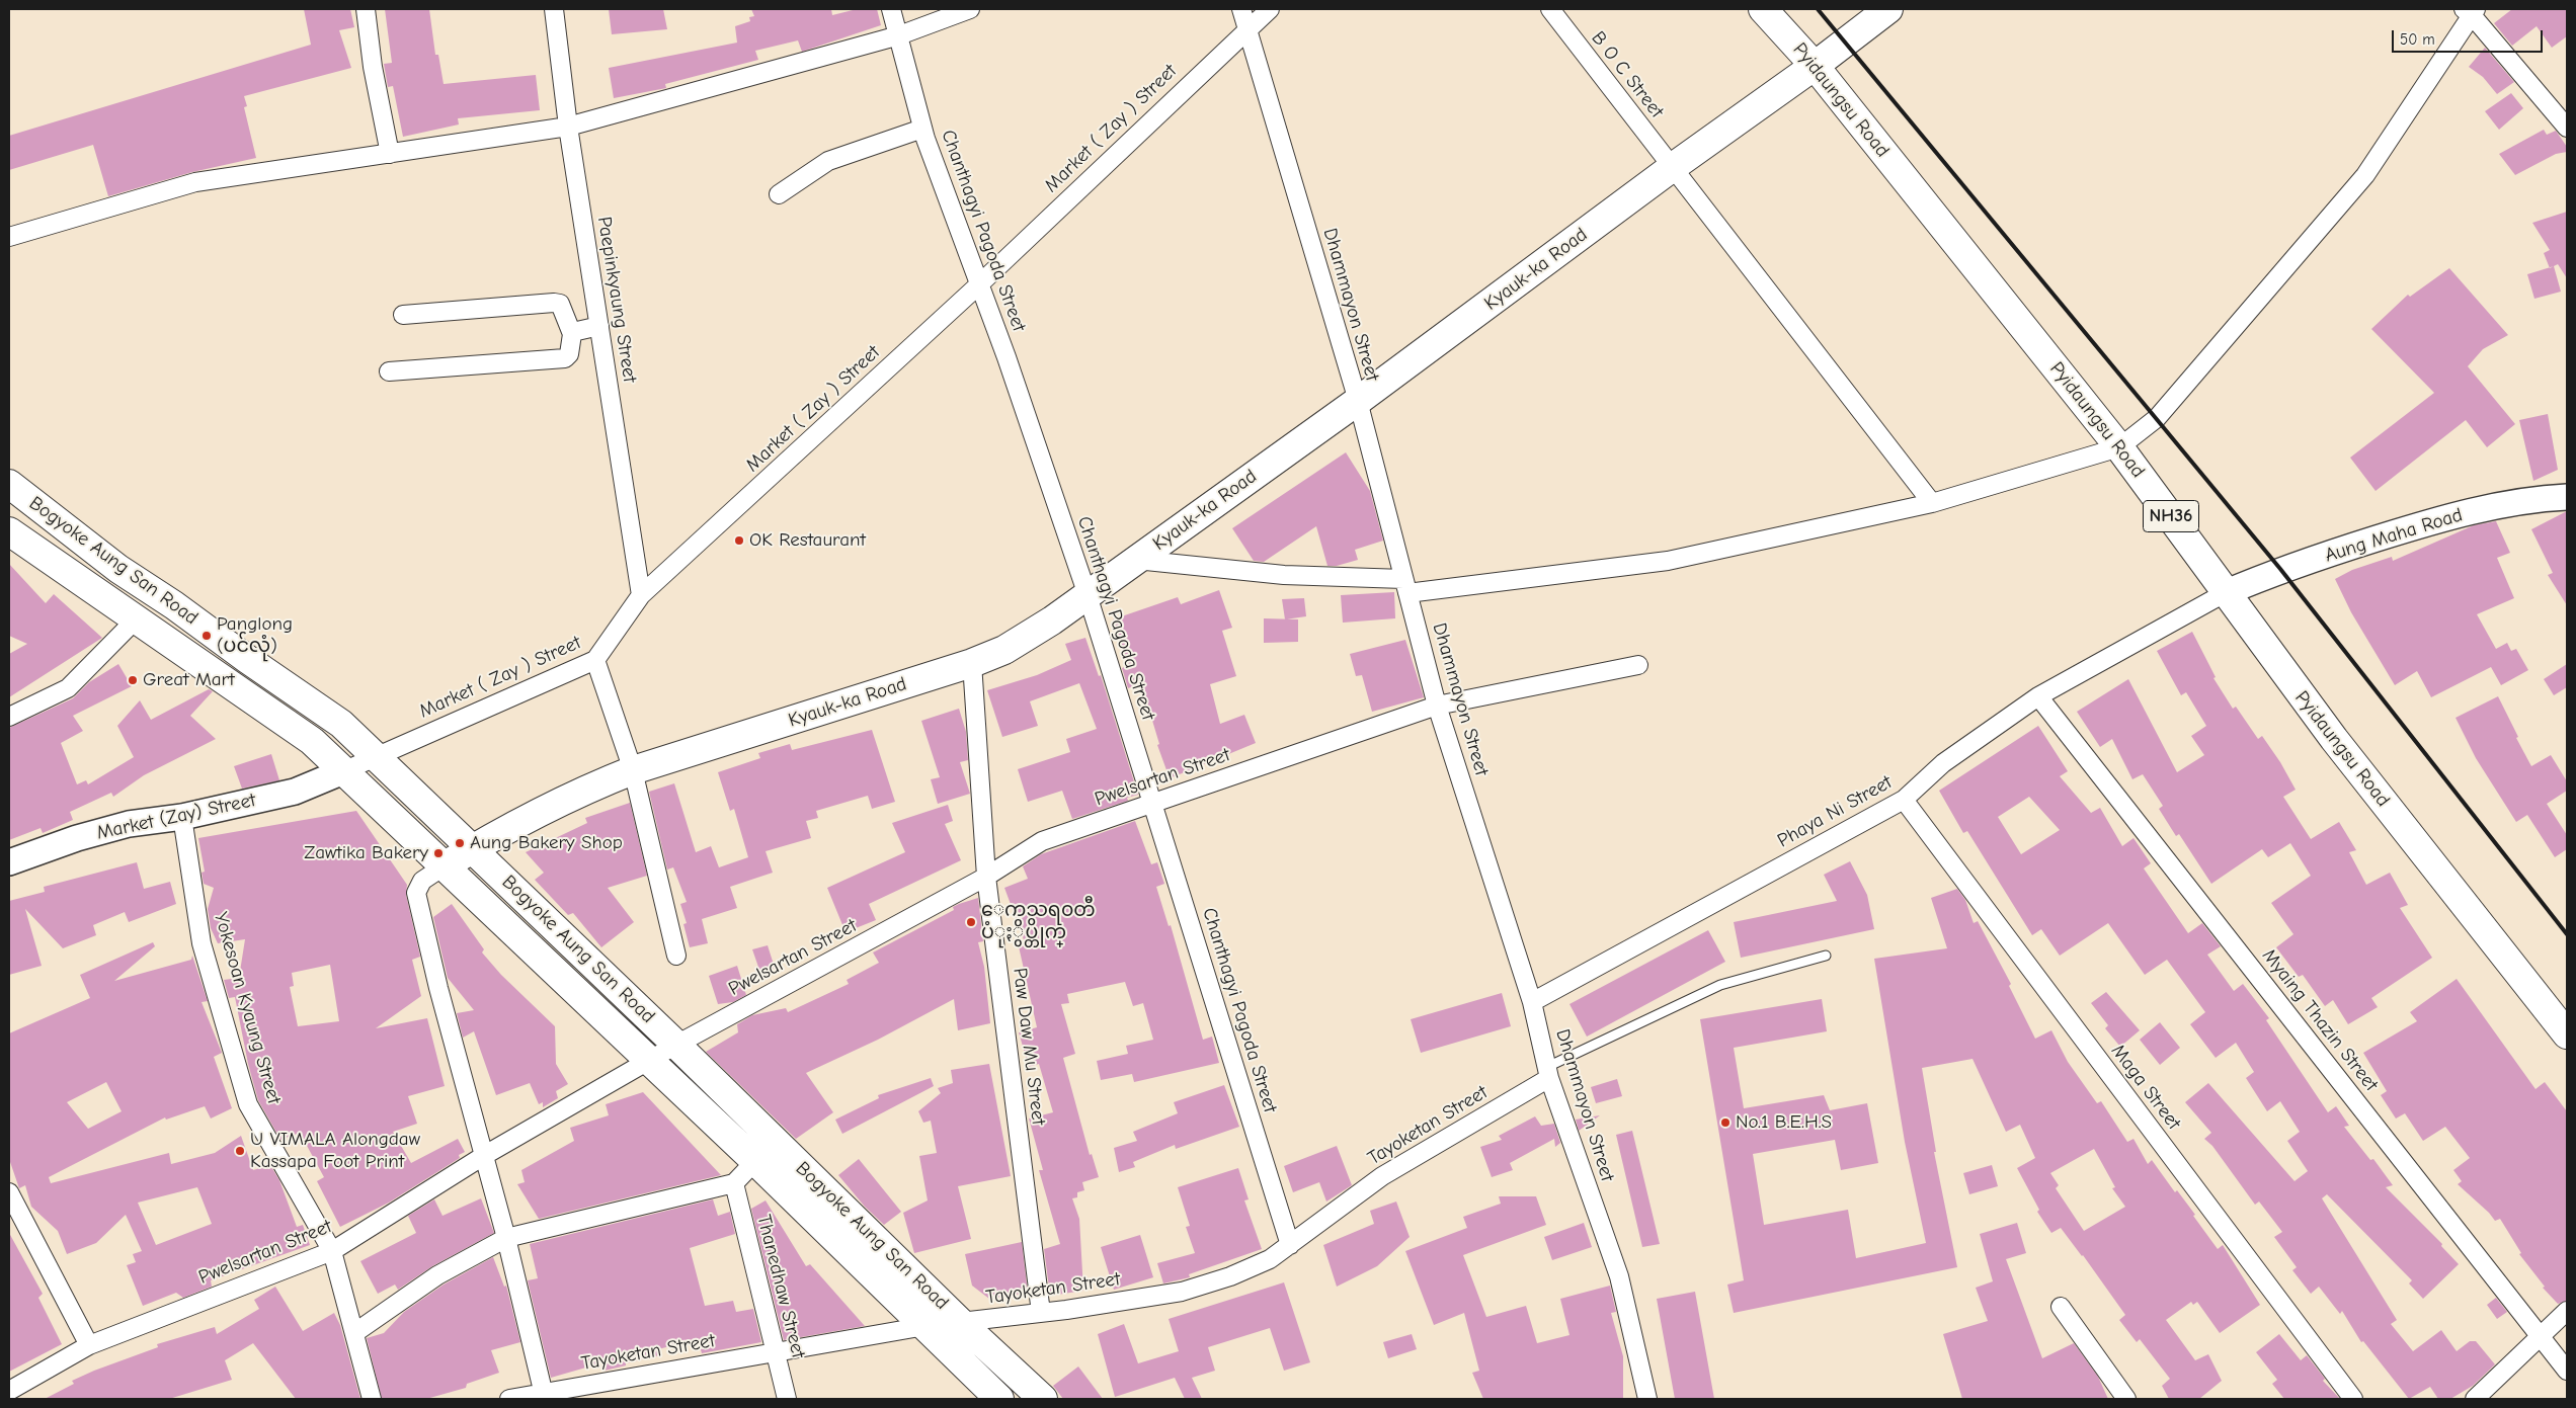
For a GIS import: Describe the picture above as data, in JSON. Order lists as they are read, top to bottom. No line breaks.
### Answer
{"streets":{"main road":["Pyidaungsu Road","Kyauk-ka Road","NH36","Bogyoke Aung San Road"],"street":["B O C Street","Market ( Zay ) Street","Chanthagyi Pagoda Street","Paepinkyaung Street","Dhammayon Street","Aung Maha Road","Pwelsartan Street","Phaya Ni Street","Market (Zay) Street","Yokesoan Kyaung Street","Myaing Thazin Street","Paw Daw Mu Street","Maga Street","Tayoketan Street","Thanedhaw Street"]},"crossings":[["B O C Street","Kyauk-ka Road"],["Pyidaungsu Road","Kyauk-ka Road"],["Pyidaungsu Road","Aung Maha Road"],["Pyidaungsu Road","Phaya Ni Street"],["Market ( Zay ) Street","Chanthagyi Pagoda Street"],["Market ( Zay ) Street","Paepinkyaung Street"],["Market ( Zay ) Street","Dhammayon Street"],["Market ( Zay ) Street","Bogyoke Aung San Road"],["Market ( Zay ) Street","Market (Zay) Street"],["Chanthagyi Pagoda Street","Kyauk-ka Road"],["Chanthagyi Pagoda Street","Pwelsartan Street"],["Chanthagyi Pagoda Street","Tayoketan Street"],["Kyauk-ka Road","Dhammayon Street"],["Kyauk-ka Road","Bogyoke Aung San Road"],["Kyauk-ka Road","Paw Daw Mu Street"],["Dhammayon Street","Pwelsartan Street"],["Dhammayon Street","Phaya Ni Street"],["Dhammayon Street","Tayoketan Street"],["Aung Maha Road","Phaya Ni Street"],["Bogyoke Aung San Road","Pwelsartan Street"],["Bogyoke Aung San Road","Market (Zay) Street"],["Bogyoke Aung San Road","Tayoketan Street"],["Pwelsartan Street","Yokesoan Kyaung Street"],["Pwelsartan Street","Paw Daw Mu Street"],["Phaya Ni Street","Myaing Thazin Street"],["Phaya Ni Street","Maga Street"],["Market (Zay) Street","Yokesoan Kyaung Street"],["Paw Daw Mu Street","Tayoketan Street"],["Tayoketan Street","Thanedhaw Street"]],"places":["OK Restaurant","Panglong (ပင်လုံ)","Great Mart","Aung Bakery Shop","Zawtika Bakery","ေကသရ၀တီ ပံုႏွိပ္တိုက္","No.1 B.E.H.S","U VIMALA Alongdaw Kassapa Foot Print"],"scale_bar":"50 m"}
